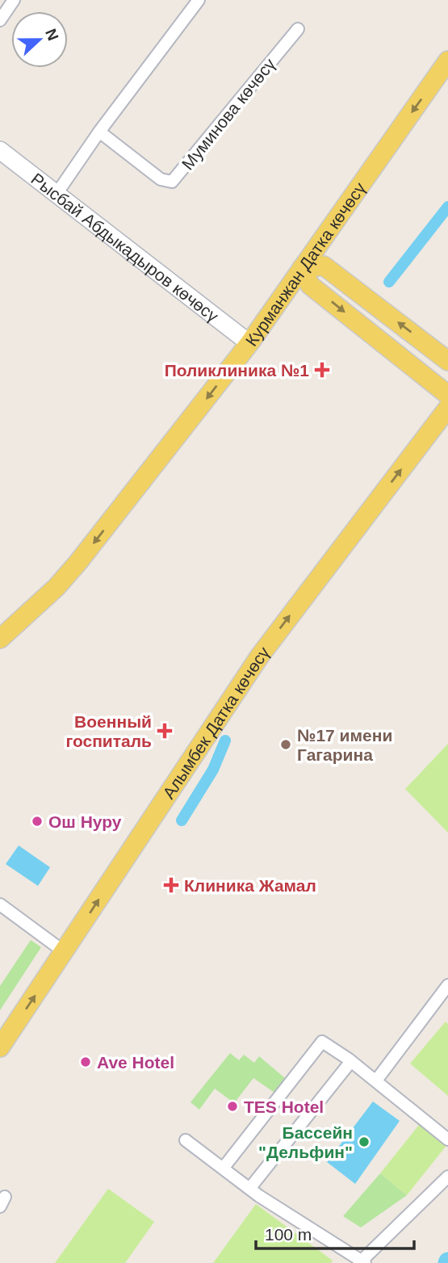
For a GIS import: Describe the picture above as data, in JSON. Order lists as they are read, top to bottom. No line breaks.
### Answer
{"streets":{"main road":["Рысбай Абдыкадыров көчөсү","Курманжан Датка көчөсү","Алымбек Датка көчөсү"],"street":["Муминова көчөсү"]},"crossings":[["Рысбай Абдыкадыров көчөсү","Курманжан Датка көчөсү"]],"one_way":["Курманжан Датка көчөсү","Алымбек Датка көчөсү"],"places":{"health":["Поликлиника №1","Военный госпиталь","Клиника Жамал"],"other":["№17 имени Гагарина","Ош Нуру","Ave Hotel","TES Hotel","Бассейн \"Дельфин\""]},"scale_bar":"100 m","north":"right"}
